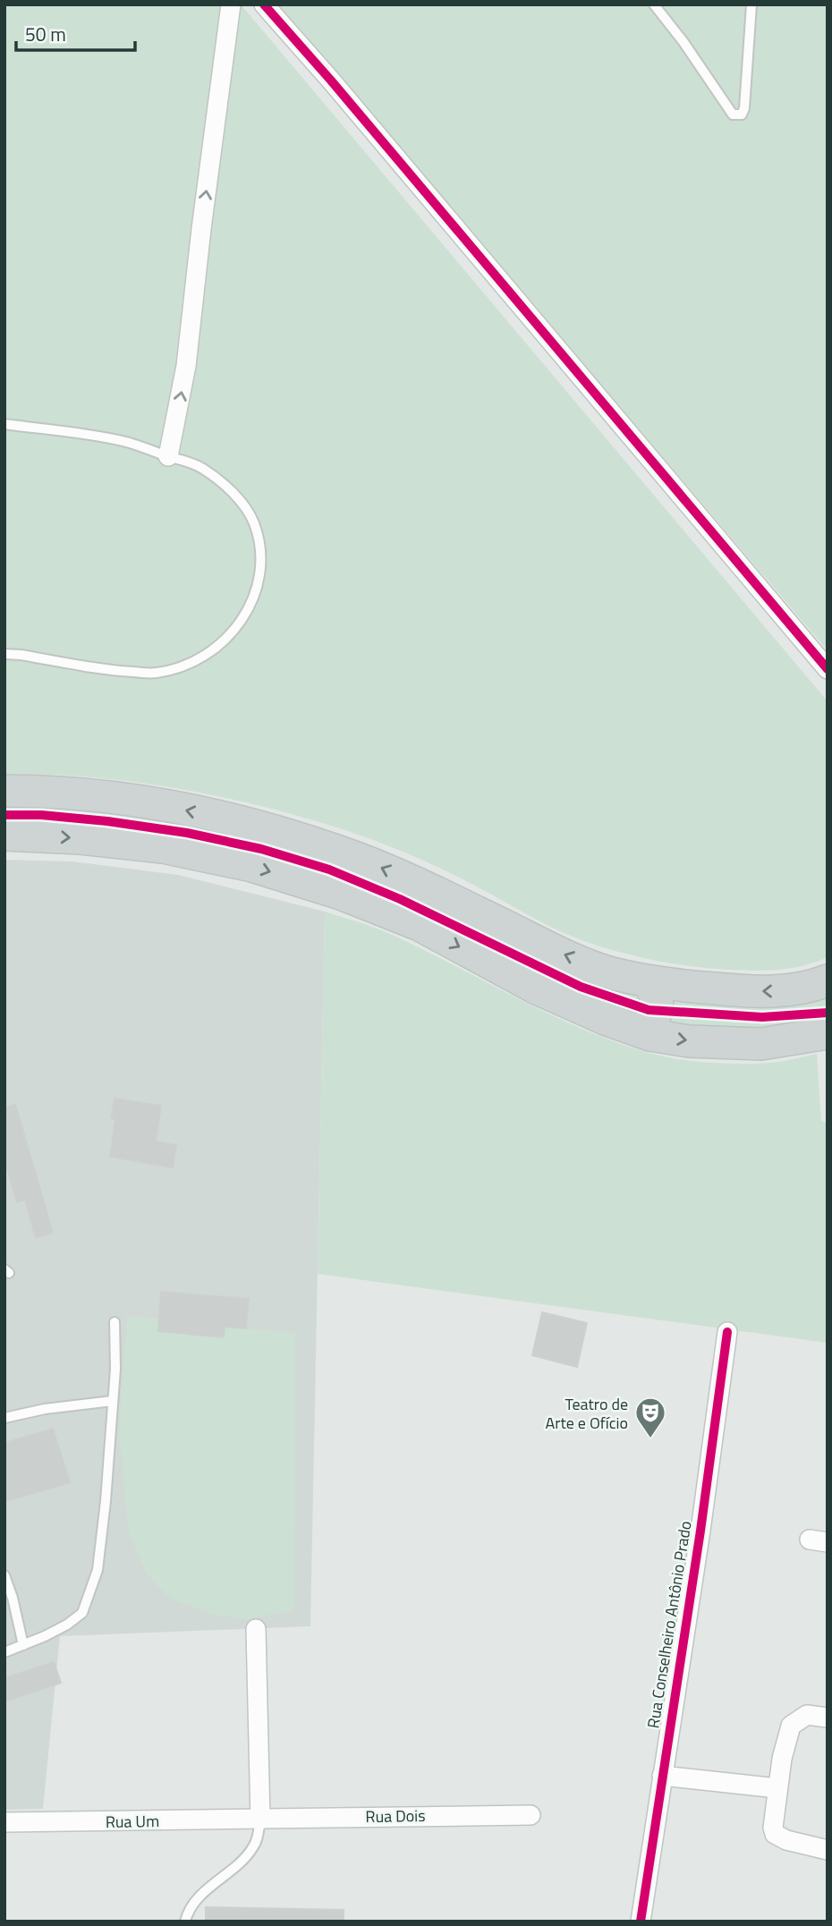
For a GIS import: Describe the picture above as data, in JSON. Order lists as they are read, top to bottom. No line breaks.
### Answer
{"streets":{"street":["Rua Conselheiro Antônio Prado","Rua Dois","Rua Um"]},"crossings":[["Rua Dois","Rua Um"]],"places":{"theatre":["Teatro de Arte e Ofício"]},"scale_bar":"50 m"}
